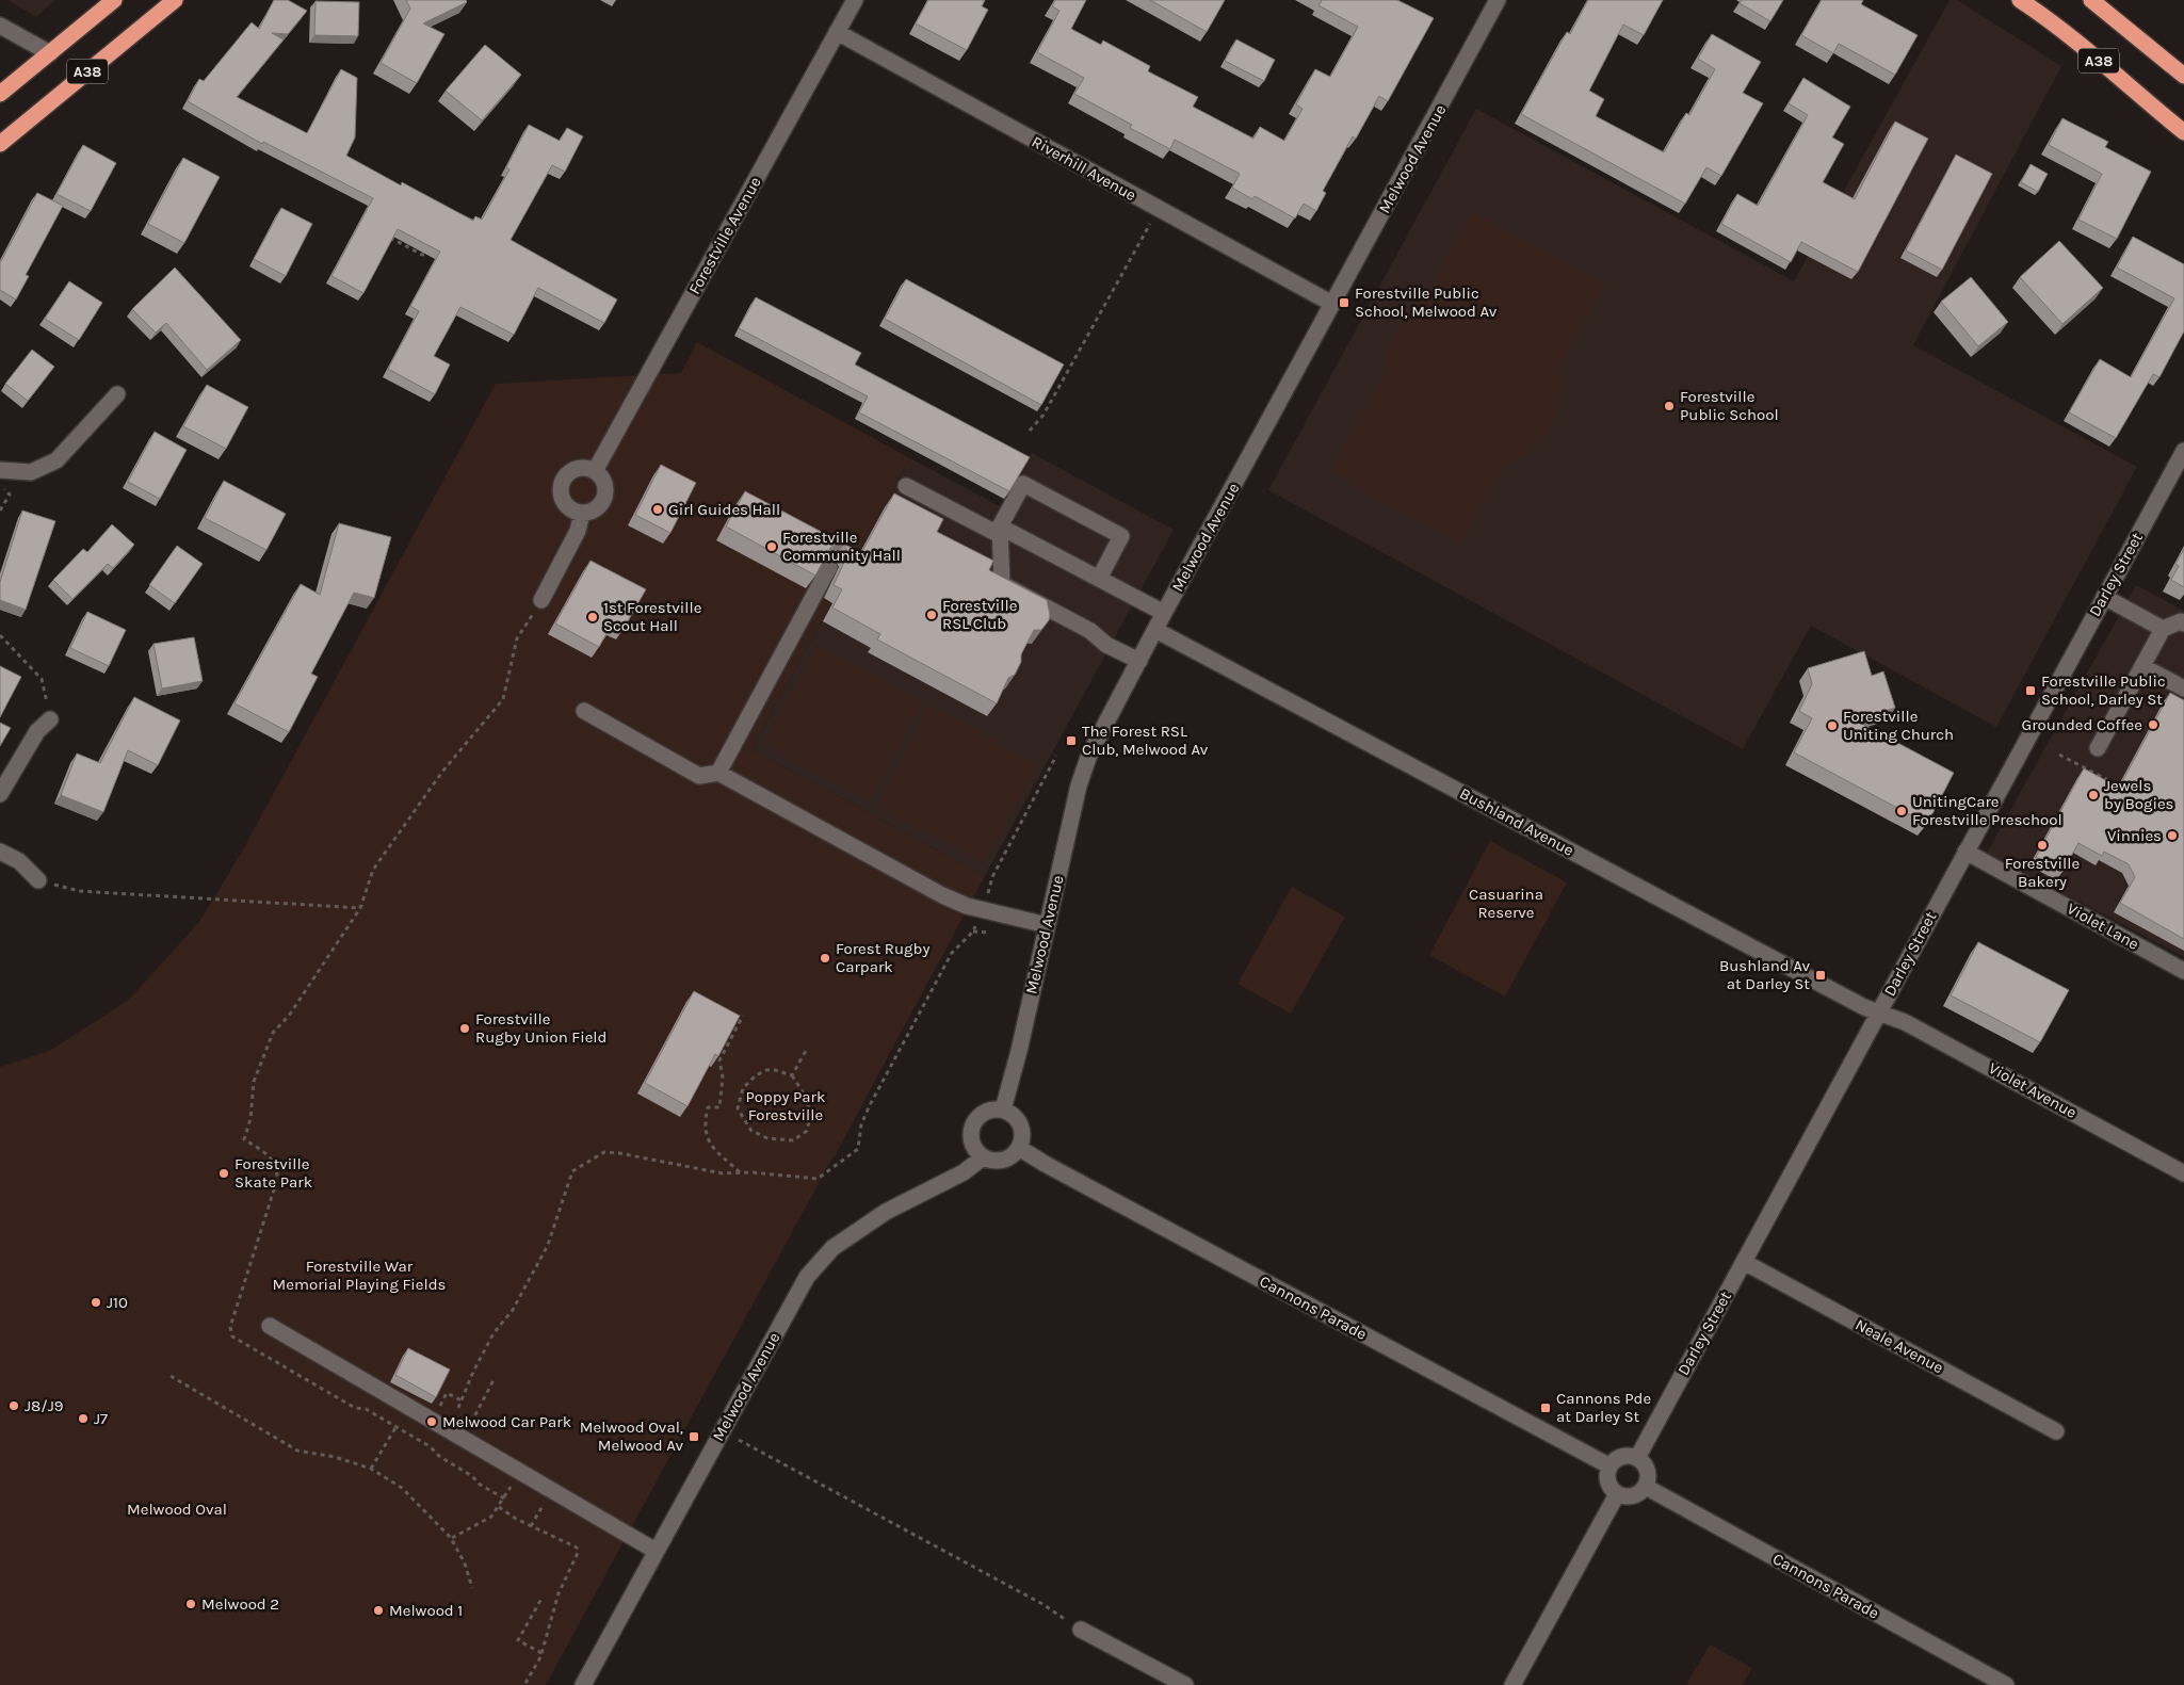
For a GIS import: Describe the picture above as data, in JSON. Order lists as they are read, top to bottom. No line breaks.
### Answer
{"streets":{"highway":["A38"],"street":["Melwood Avenue","Riverhill Avenue","Forestville Avenue","Darley Street","Bushland Avenue","Violet Lane","Violet Avenue","Cannons Parade","Neale Avenue"]},"crossings":[["Melwood Avenue","Riverhill Avenue"],["Melwood Avenue","Bushland Avenue"],["Melwood Avenue","Cannons Parade"],["Riverhill Avenue","Forestville Avenue"],["Darley Street","Bushland Avenue"],["Darley Street","Violet Lane"],["Darley Street","Violet Avenue"],["Darley Street","Cannons Parade"],["Darley Street","Neale Avenue"],["Bushland Avenue","Violet Avenue"]],"parks":["Casuarina Reserve","Poppy Park Forestville","Forestville War Memorial Playing Fields","Melwood Oval"],"places":{"transit":["Forestville Public School, Melwood Av","Forestville Public School, Darley St","The Forest RSL Club, Melwood Av","Bushland Av at Darley St","Cannons Pde at Darley St","Melwood Oval, Melwood Av"],"other":["Forestville Public School","Girl Guides Hall","Forestville Community Hall","Forestville RSL Club","1st Forestville Scout Hall","Grounded Coffee","Forestville Uniting Church","Jewels by Bogies","UnitingCare Forestville Preschool","Vinnies","Forestville Bakery","Forest Rugby Carpark","Forestville Rugby Union Field","Forestville Skate Park","J10","J8/J9","J7","Melwood Car Park","Melwood 2","Melwood 1"]}}
